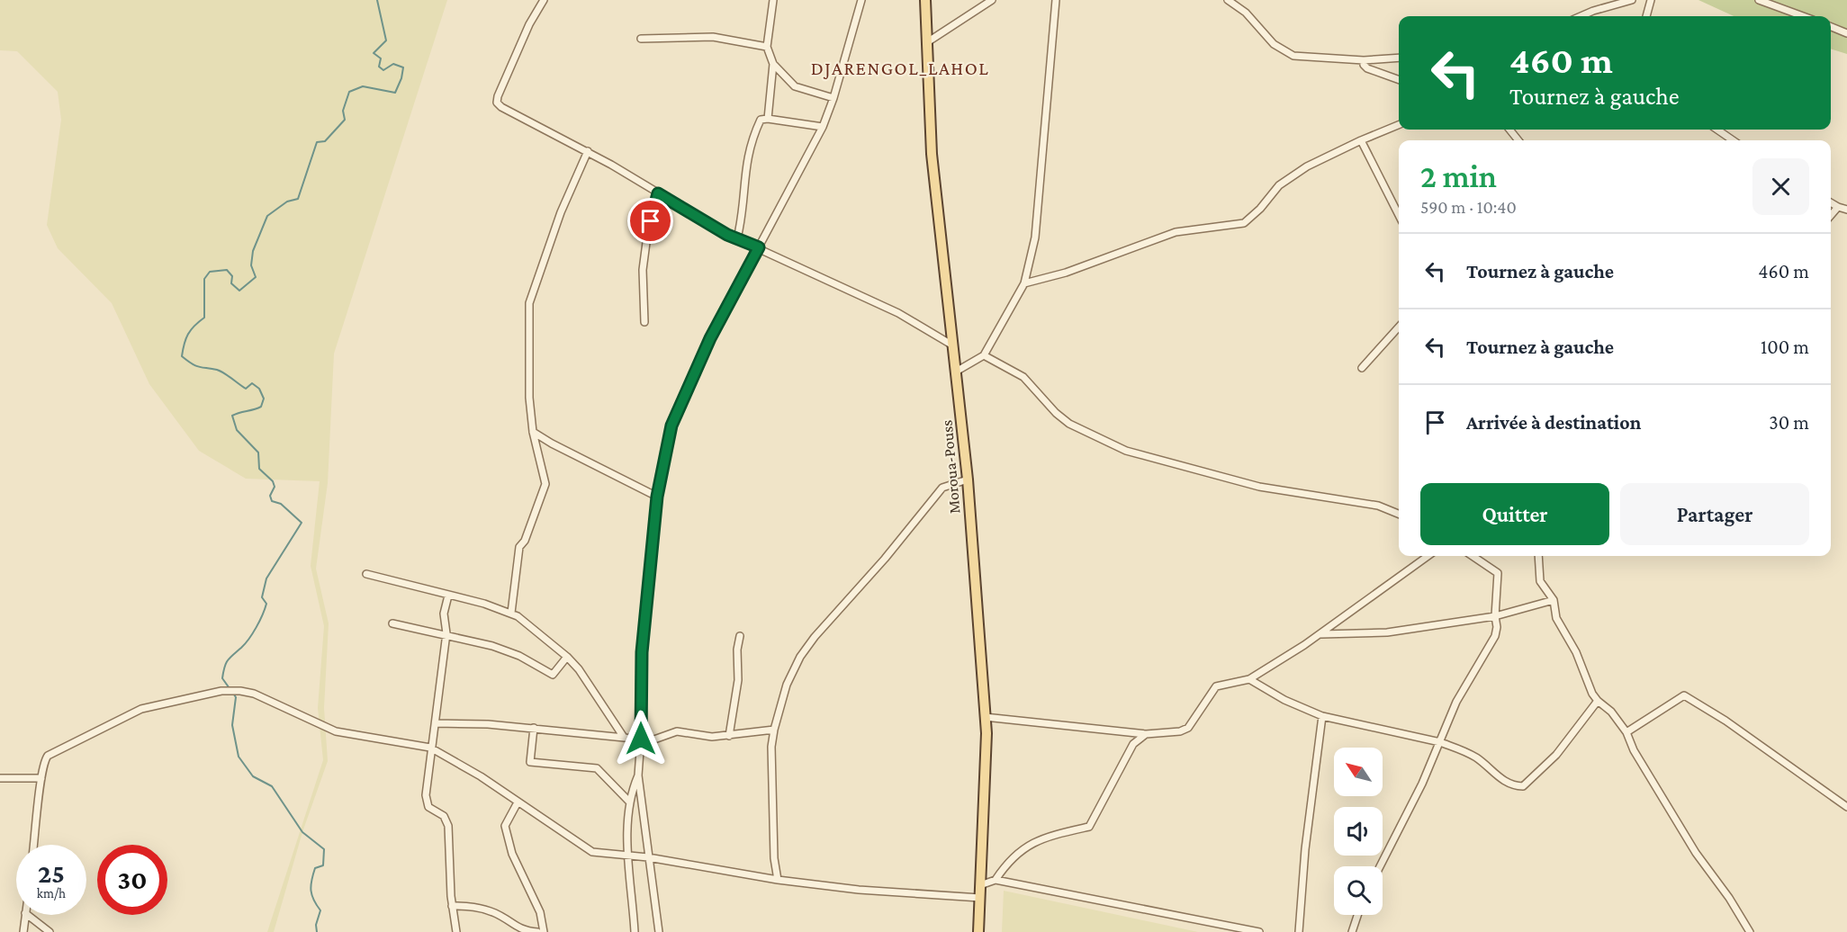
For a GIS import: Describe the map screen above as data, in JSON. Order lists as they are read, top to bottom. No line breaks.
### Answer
{"streets":{"main road":["Moroua-Pouss"]},"districts":["DJARENGOL_LAHOL"],"north":"top left","page":{"turn":["460 m","Tournez à gauche"],"heading":["2 min","590 m · 10:40"],"list":[{"name":"Tournez à gauche","value":"460 m"},{"name":"Tournez à gauche","value":"100 m"},{"name":"Arrivée à destination","value":"30 m"}],"buttons":["Quitter","Partager"],"speed":"25 km/h","limit":"30"}}
